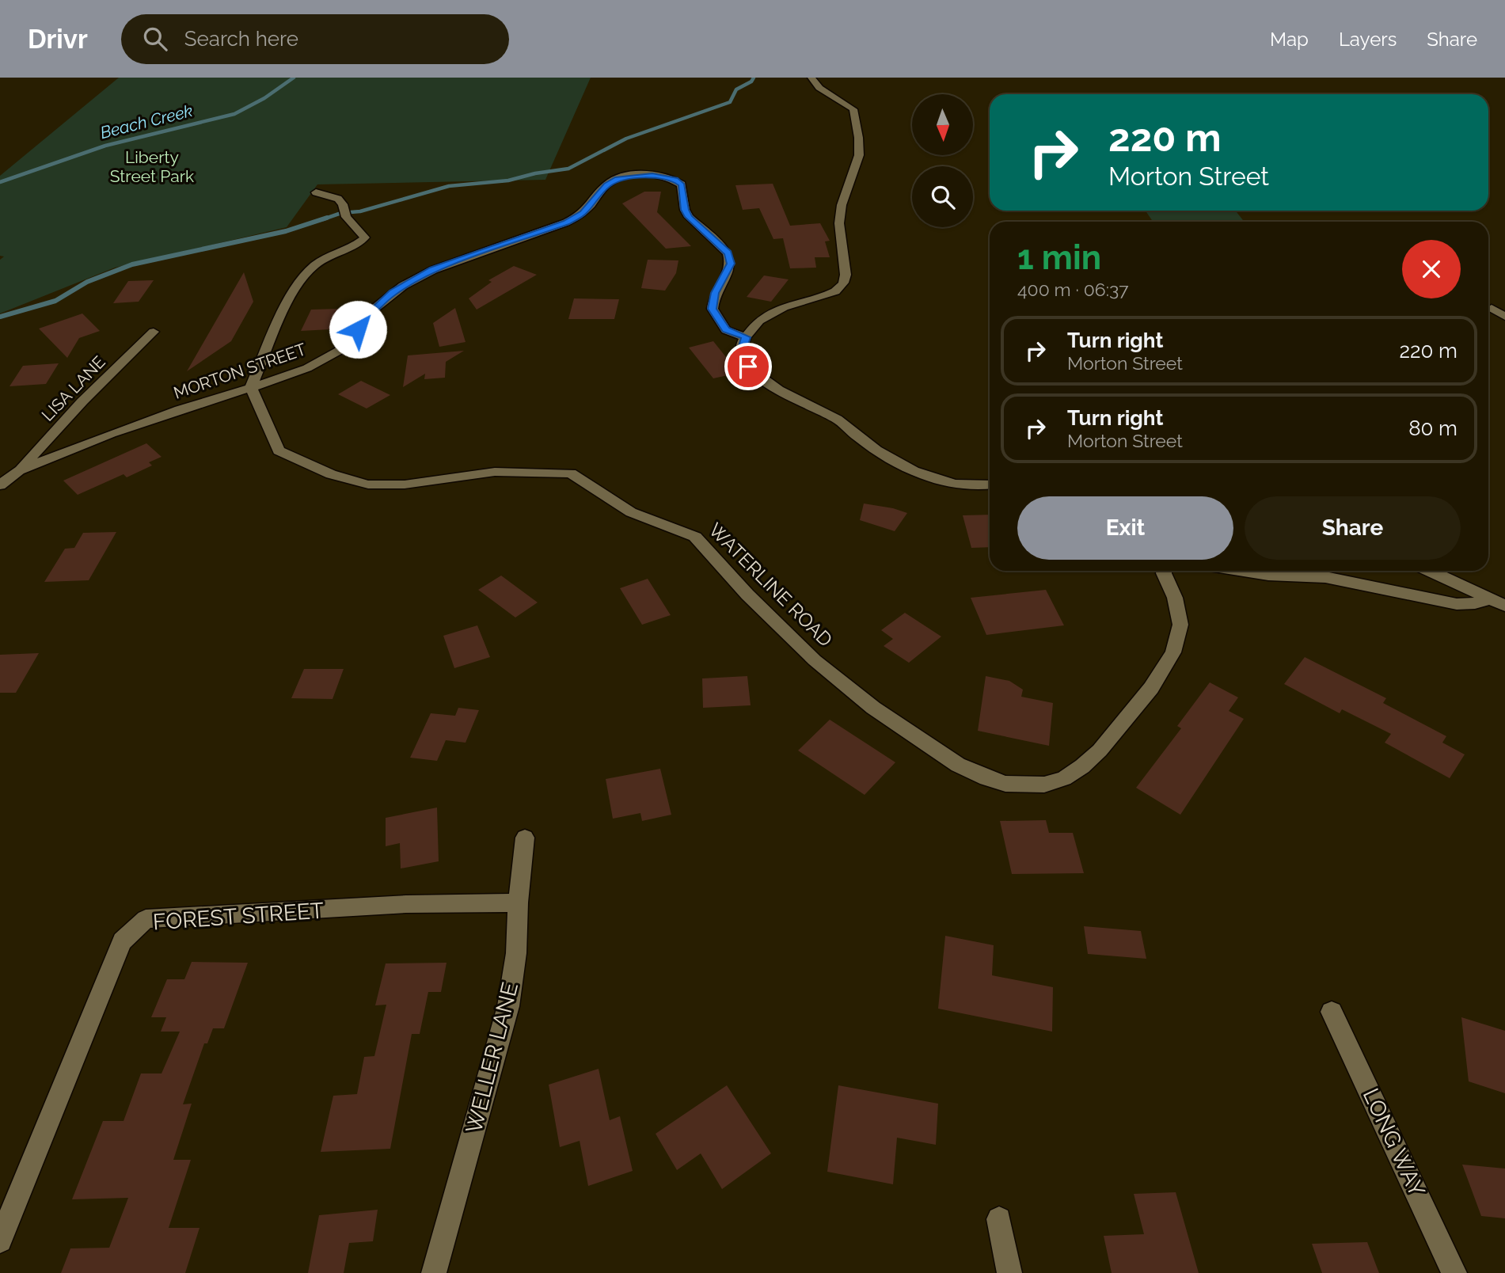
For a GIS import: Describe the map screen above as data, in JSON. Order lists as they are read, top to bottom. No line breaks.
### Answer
{"streets":{"street":["MORTON STREET","LISA LANE","WATERLINE ROAD","FOREST STREET","WELLER LANE","LONG WAY"]},"crossings":[["MORTON STREET","LISA LANE"],["MORTON STREET","WATERLINE ROAD"],["FOREST STREET","WELLER LANE"]],"water":["Beach Creek"],"parks":["Liberty Street Park"],"north":"bottom","page":{"header":"Drivr","search":"Search here","nav":["Map","Layers","Share"],"turn":["220 m","Morton Street"],"heading":["1 min","400 m · 06:37"],"list":[{"name":"Turn right","note":"Morton Street","value":"220 m"},{"name":"Turn right","note":"Morton Street","value":"80 m"}],"buttons":["Exit","Share"]}}
